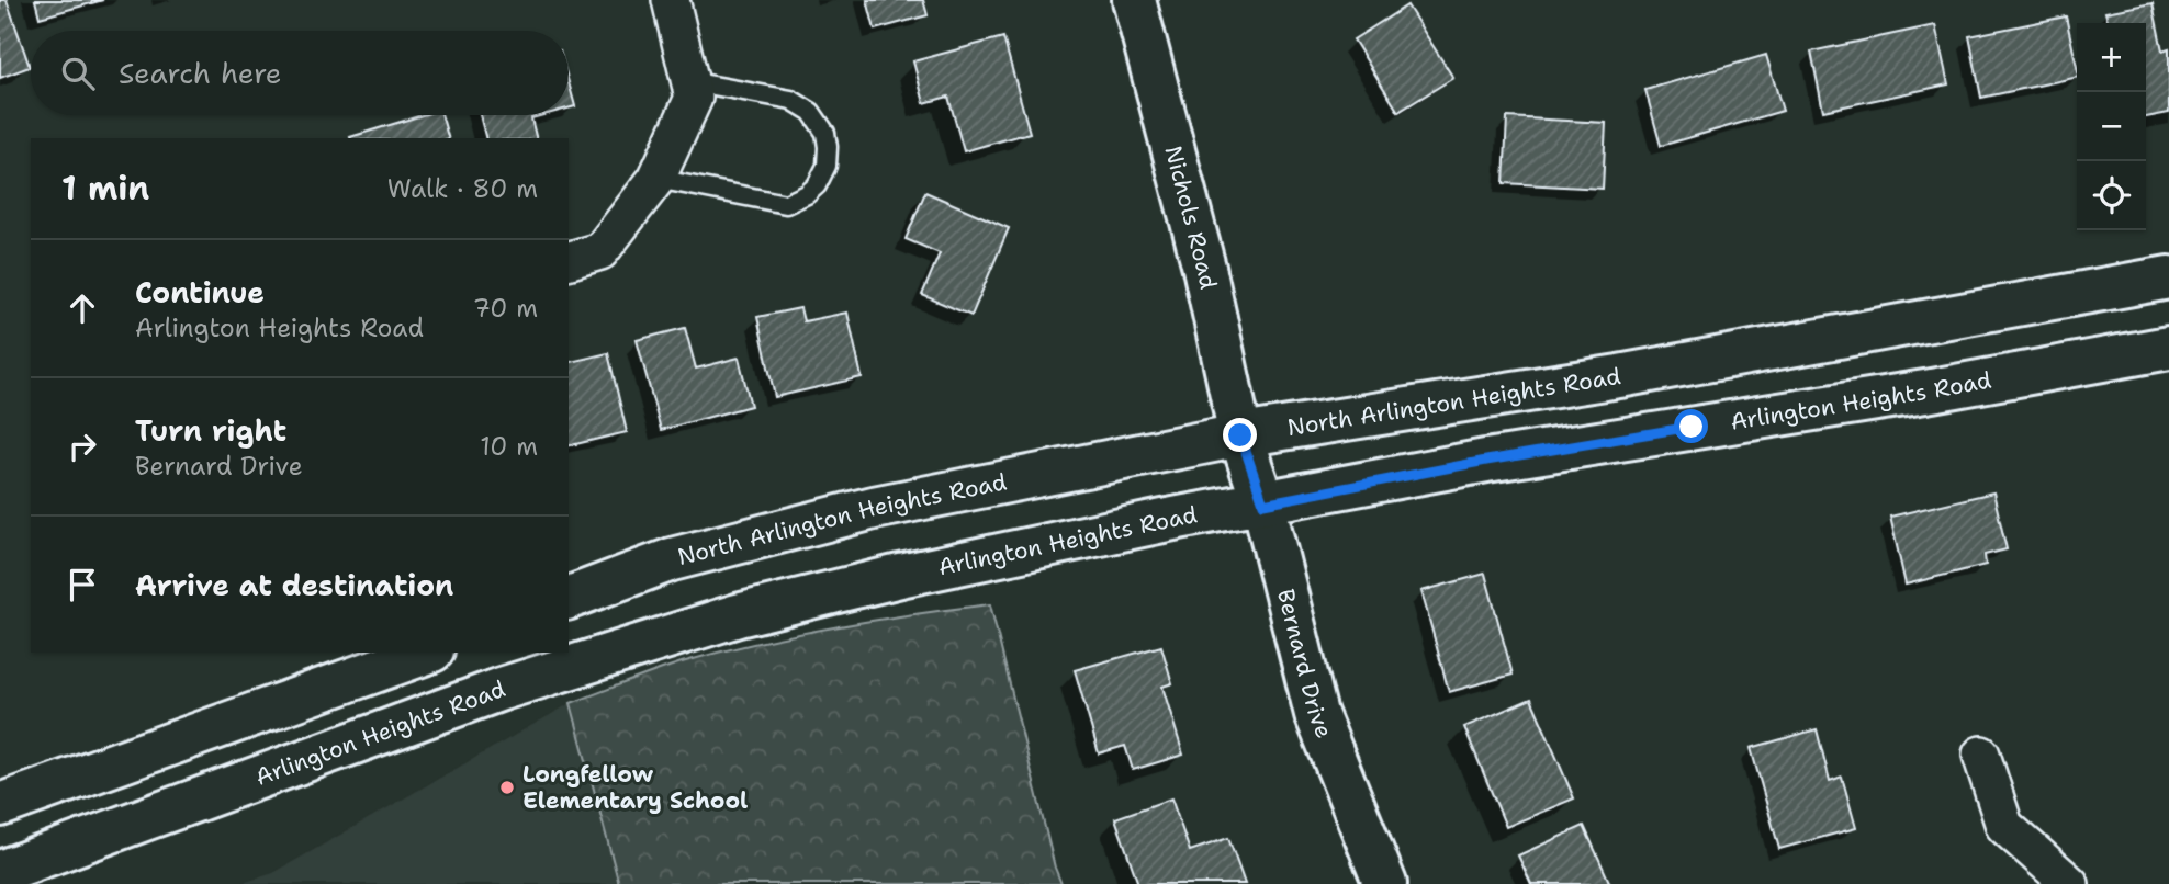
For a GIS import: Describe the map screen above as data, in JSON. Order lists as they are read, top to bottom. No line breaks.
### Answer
{"streets":{"main road":["Nichols Road","Arlington Heights Road","North Arlington Heights Road","Bernard Drive"]},"crossings":[["Nichols Road","North Arlington Heights Road"],["Nichols Road","Bernard Drive"],["Arlington Heights Road","Bernard Drive"],["North Arlington Heights Road","Bernard Drive"]],"places":["Longfellow Elementary School"],"page":{"map_buttons":["+","−"],"search":"Search here","heading":["1 min","Walk · 80 m"],"list":[["Continue","Arlington Heights Road","70 m"],["Turn right","Bernard Drive","10 m"],"Arrive at destination"]}}
